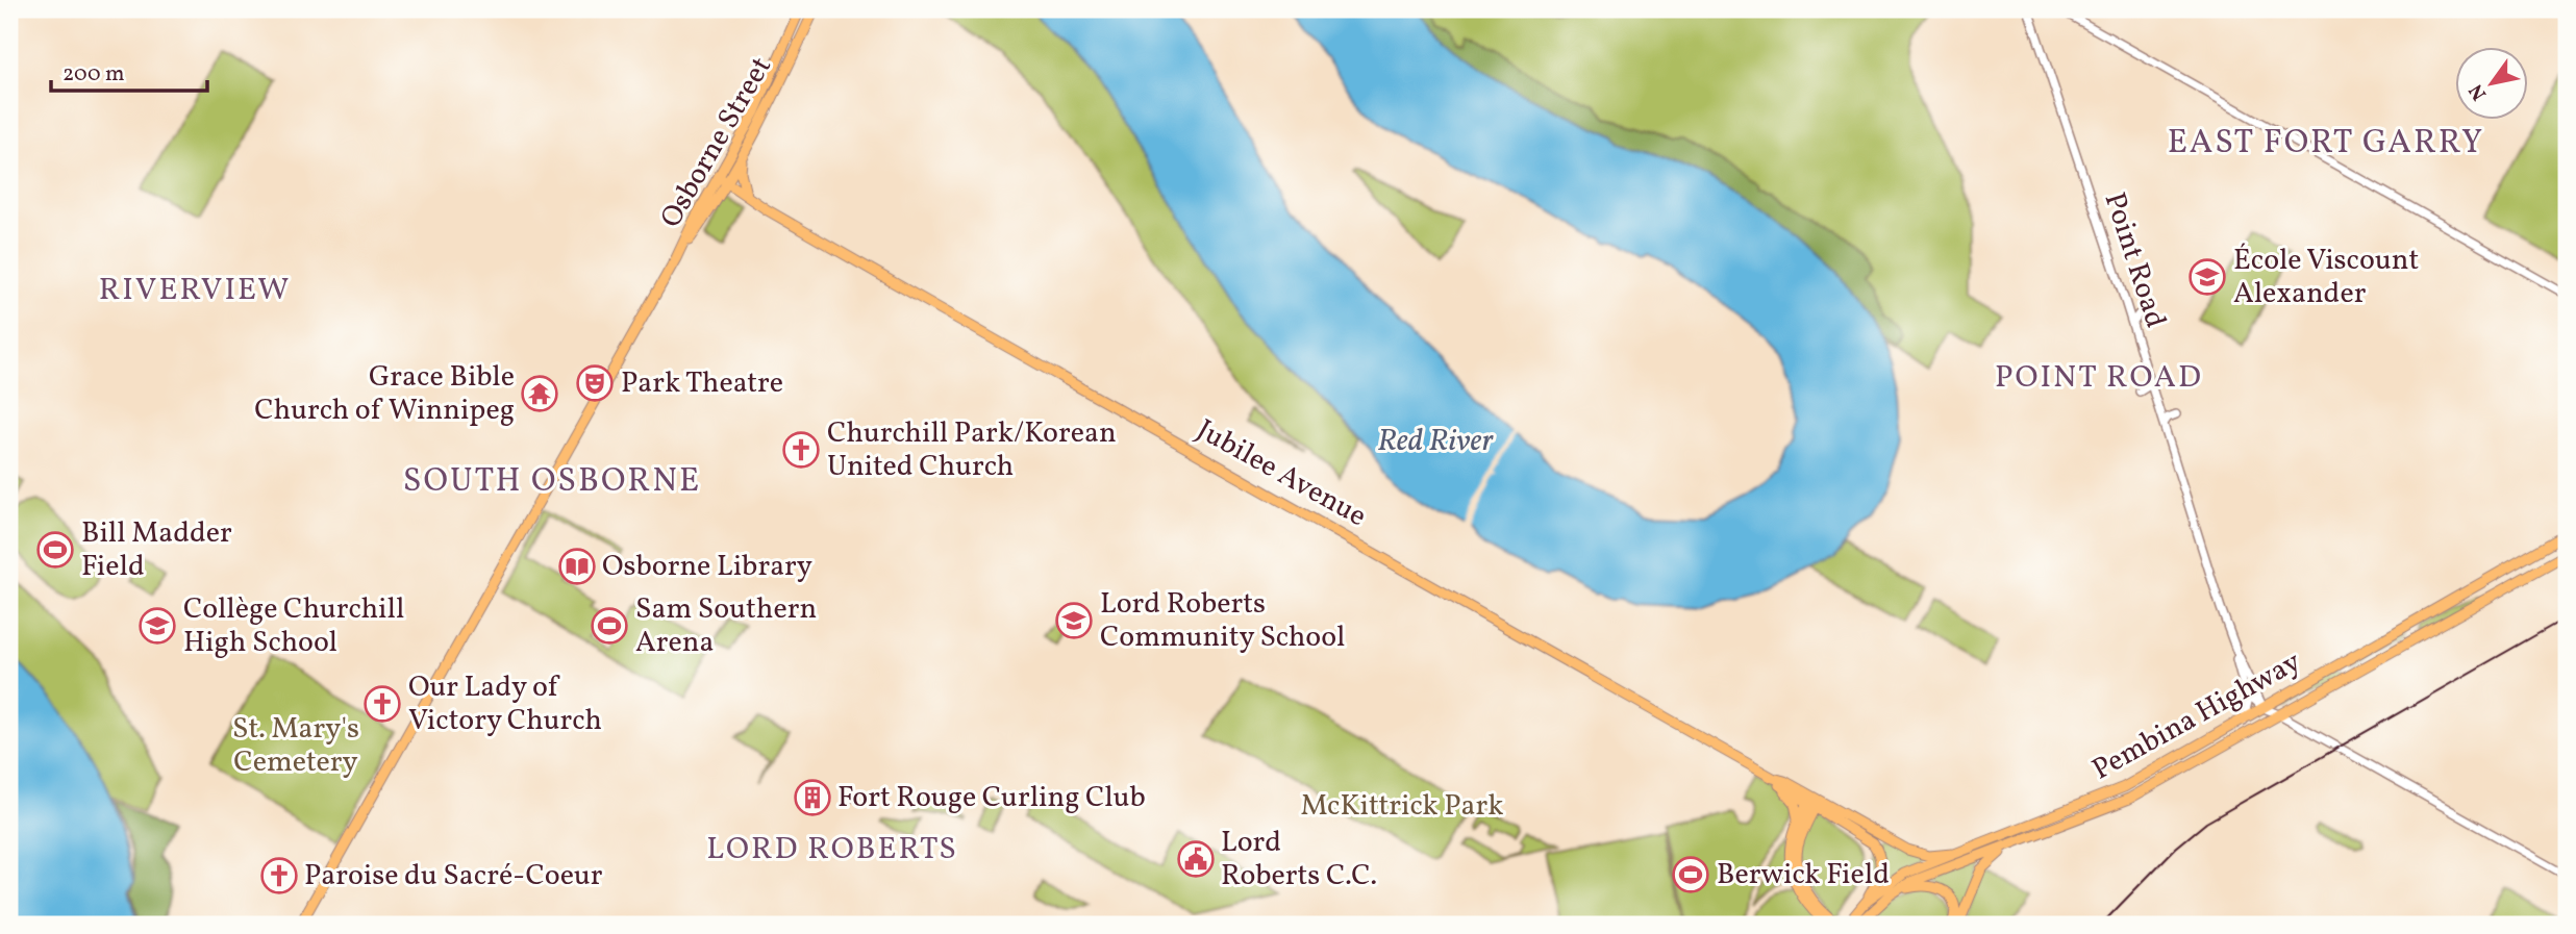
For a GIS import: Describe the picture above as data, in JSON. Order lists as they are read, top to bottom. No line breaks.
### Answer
{"streets":{"main road":["Osborne Street","Jubilee Avenue","Pembina Highway"],"street":["Point Road"]},"crossings":[["Osborne Street","Jubilee Avenue"],["Point Road","Pembina Highway"],["Jubilee Avenue","Pembina Highway"]],"districts":["EAST FORT GARRY","RIVERVIEW","POINT ROAD","SOUTH OSBORNE","LORD ROBERTS"],"water":["Red River"],"parks":["St. Mary's Cemetery","McKittrick Park"],"places":{"school or university":["École Viscount Alexander","Lord Roberts Community School","Collège Churchill High School"],"theatre":["Park Theatre"],"temple":["Grace Bible Church of Winnipeg"],"church":["Churchill Park/Korean United Church","Our Lady of Victory Church","Paroise du Sacré-Coeur"],"sports":["Bill Madder Field","Sam Southern Arena","Berwick Field"],"library":["Osborne Library"],"building":["Fort Rouge Curling Club"],"public building":["Lord Roberts C.C."]},"scale_bar":"200 m","north":"bottom left"}
